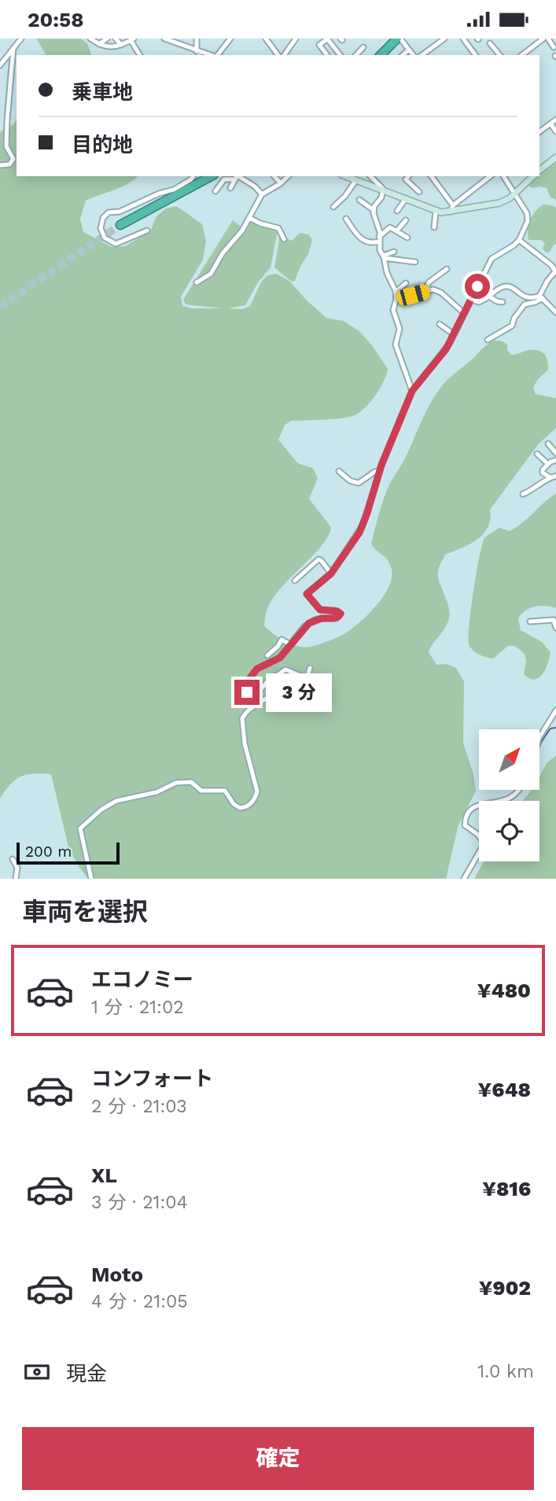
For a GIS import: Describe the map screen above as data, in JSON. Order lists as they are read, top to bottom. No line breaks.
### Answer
{"scale_bar":"200 m","north":"top right","page":{"status":"20:58","banner":["乗車地","目的地"],"bubble":"3 分","scale":"200 m","heading":"車両を選択","list":[{"name":"エコノミー","note":"1 分 · 21:02","value":"¥480"},{"name":"コンフォート","note":"2 分 · 21:03","value":"¥648"},{"name":"XL","note":"3 分 · 21:04","value":"¥816"},{"name":"Moto","note":"4 分 · 21:05","value":"¥902"}],"pay":["現金","1.0 km"],"buttons":"確定"}}
